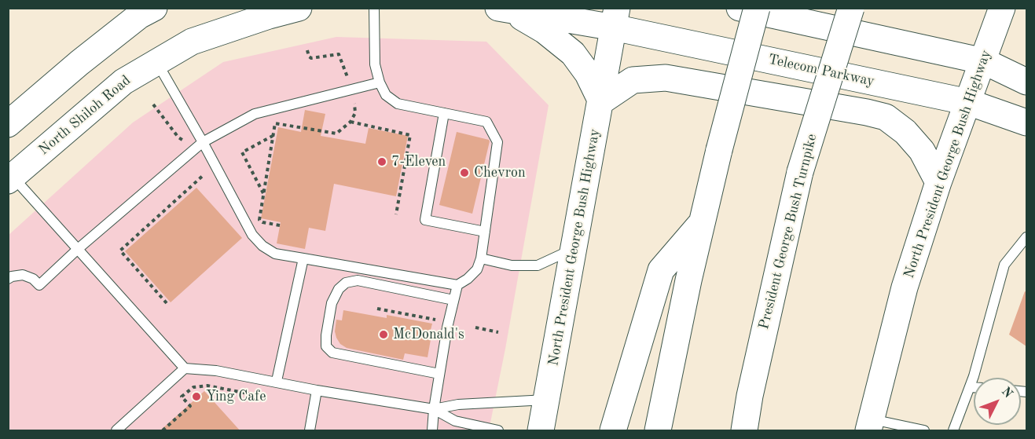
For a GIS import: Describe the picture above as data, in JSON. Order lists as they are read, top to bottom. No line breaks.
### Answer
{"streets":{"main road":["Telecom Parkway","North Shiloh Road","North President George Bush Highway","President George Bush Turnpike"]},"crossings":[["Telecom Parkway","North President George Bush Highway"]],"places":["7-Eleven","Chevron","McDonald's","Ying Cafe"],"north":"top right"}
